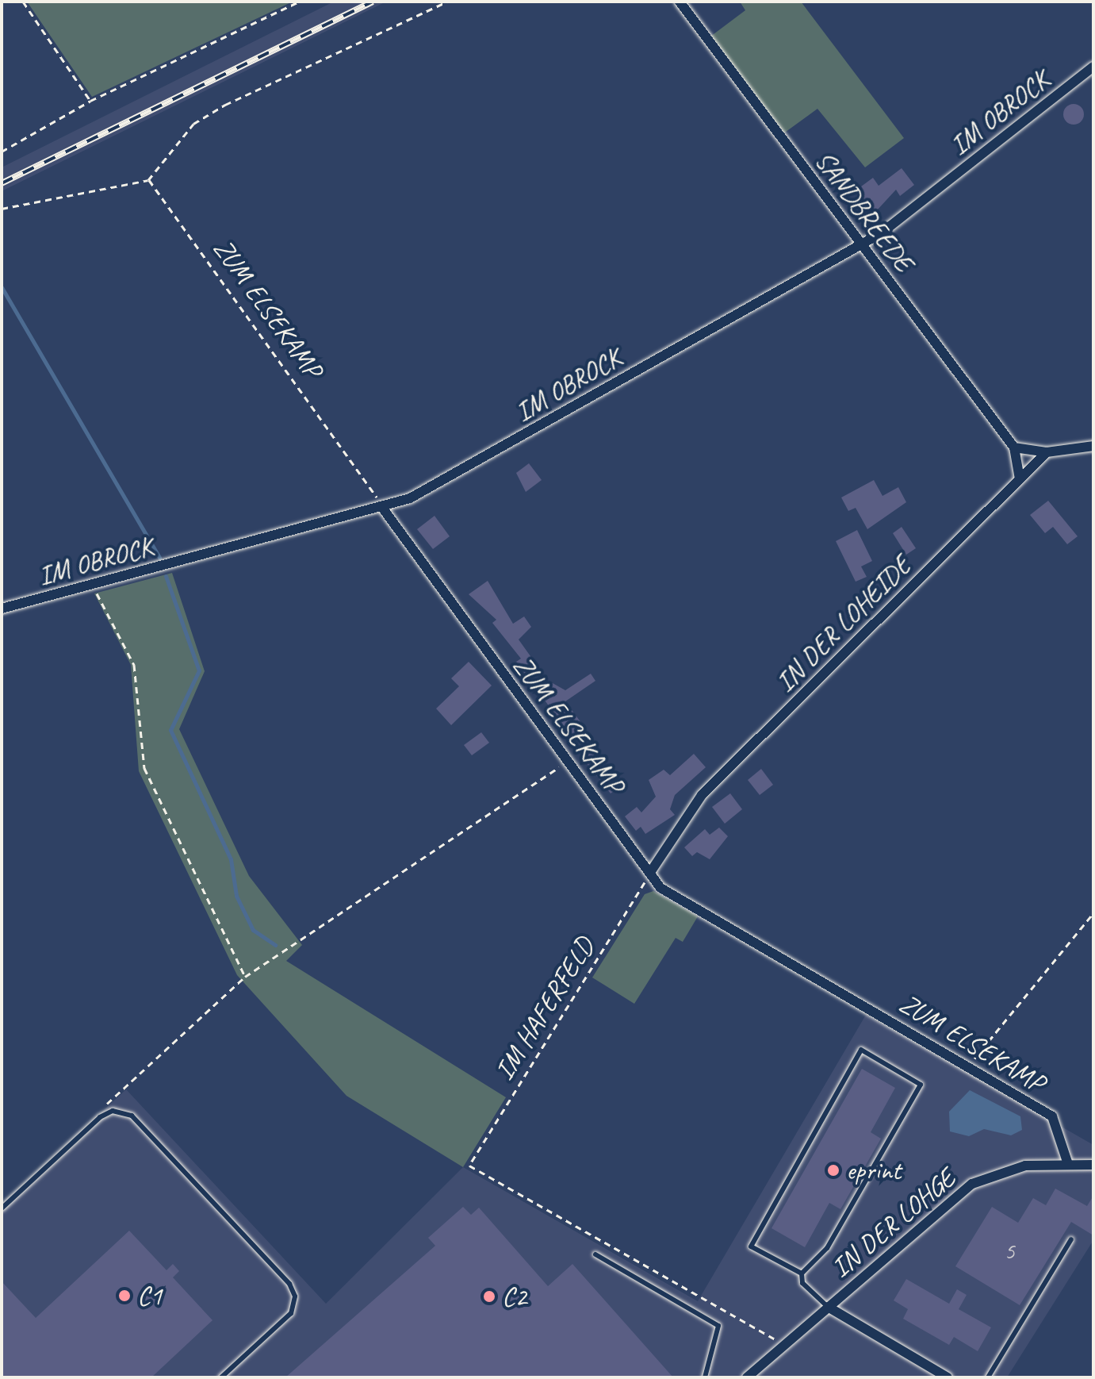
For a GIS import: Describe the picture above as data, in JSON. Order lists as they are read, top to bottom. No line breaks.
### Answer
{"streets":{"street":["IM OBROCK","SANDBREEDE","ZUM ELSEKAMP","IN DER LOHEIDE","IN DER LOHGE"],"path":["IM HAFERFELD"]},"crossings":[["IM OBROCK","SANDBREEDE"],["IM OBROCK","ZUM ELSEKAMP"],["SANDBREEDE","IN DER LOHEIDE"],["ZUM ELSEKAMP","IN DER LOHEIDE"],["ZUM ELSEKAMP","IM HAFERFELD"],["ZUM ELSEKAMP","IN DER LOHGE"],["IN DER LOHEIDE","IM HAFERFELD"],["IM HAFERFELD","IN DER LOHGE"]],"places":["eprint","C1","C2"],"house_numbers":["5"]}
